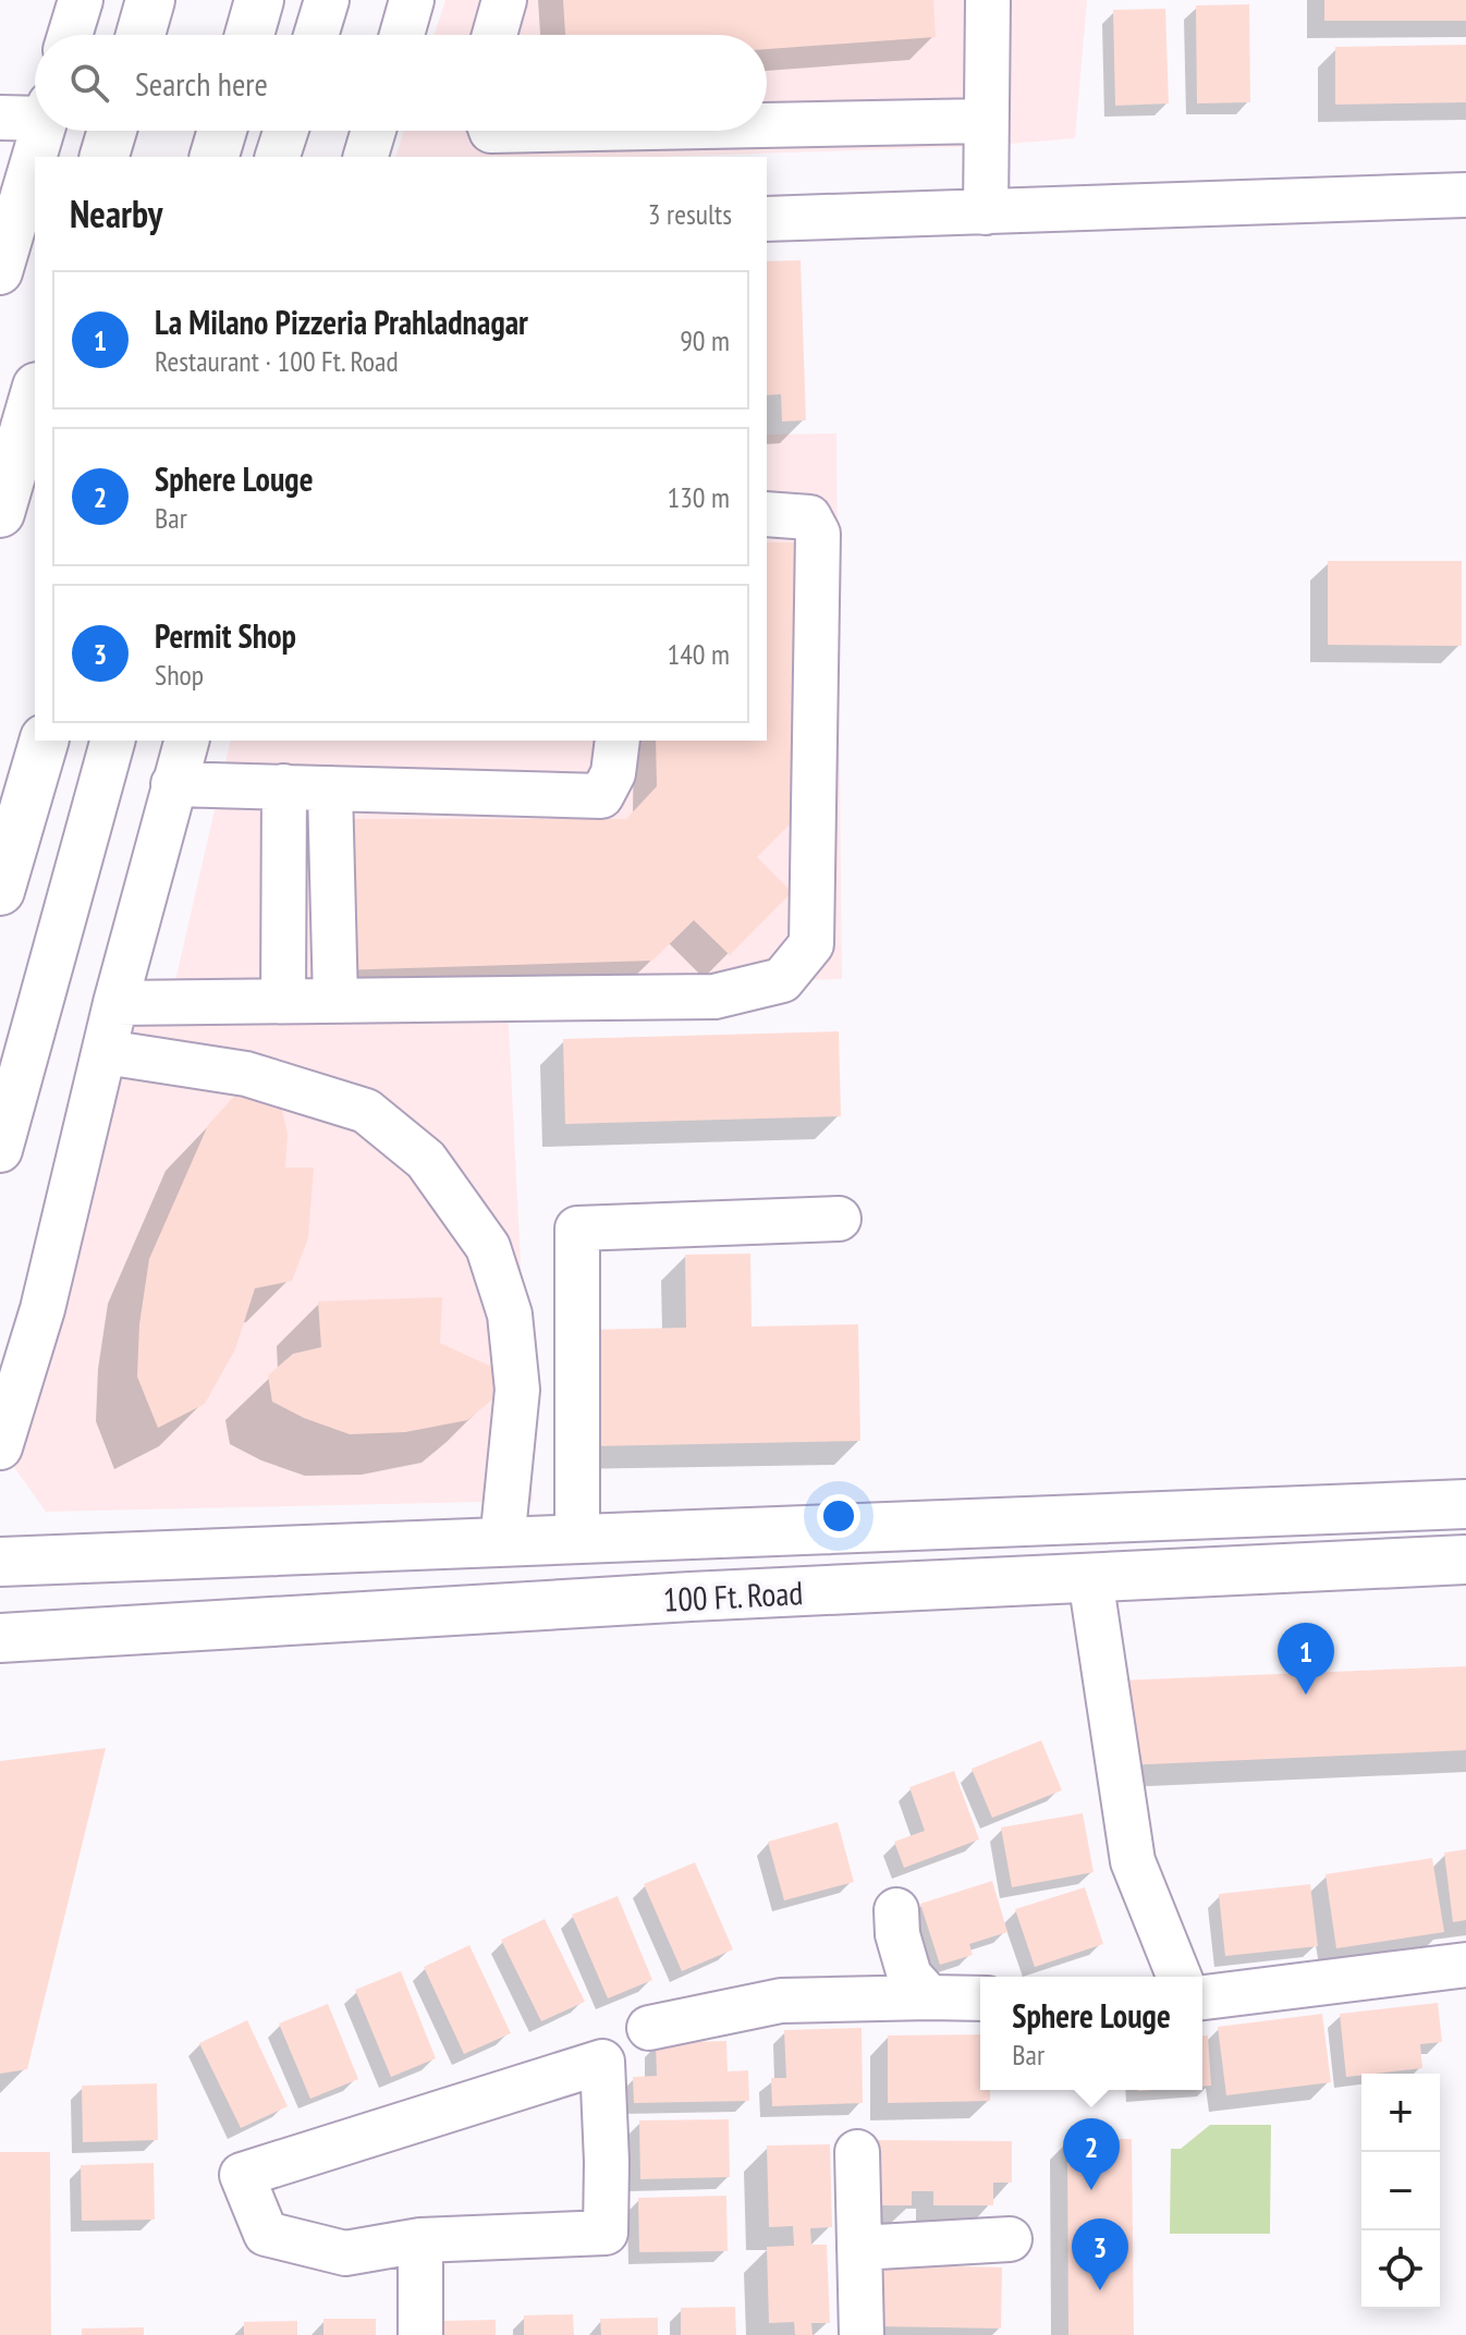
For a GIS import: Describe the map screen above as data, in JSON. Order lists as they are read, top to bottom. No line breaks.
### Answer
{"streets":{"main road":["100 Ft. Road"]},"page":{"search":"Search here","heading":["Nearby","3 results"],"list":[{"mark":"1","name":"La Milano Pizzeria Prahladnagar","note":"Restaurant · 100 Ft. Road","value":"90 m"},{"mark":"2","name":"Sphere Louge","note":"Bar","value":"130 m"},{"mark":"3","name":"Permit Shop","note":"Shop","value":"140 m"}],"pins":["1","2","3"],"popup":["Sphere Louge","Bar"],"map_buttons":["+","−"]}}
